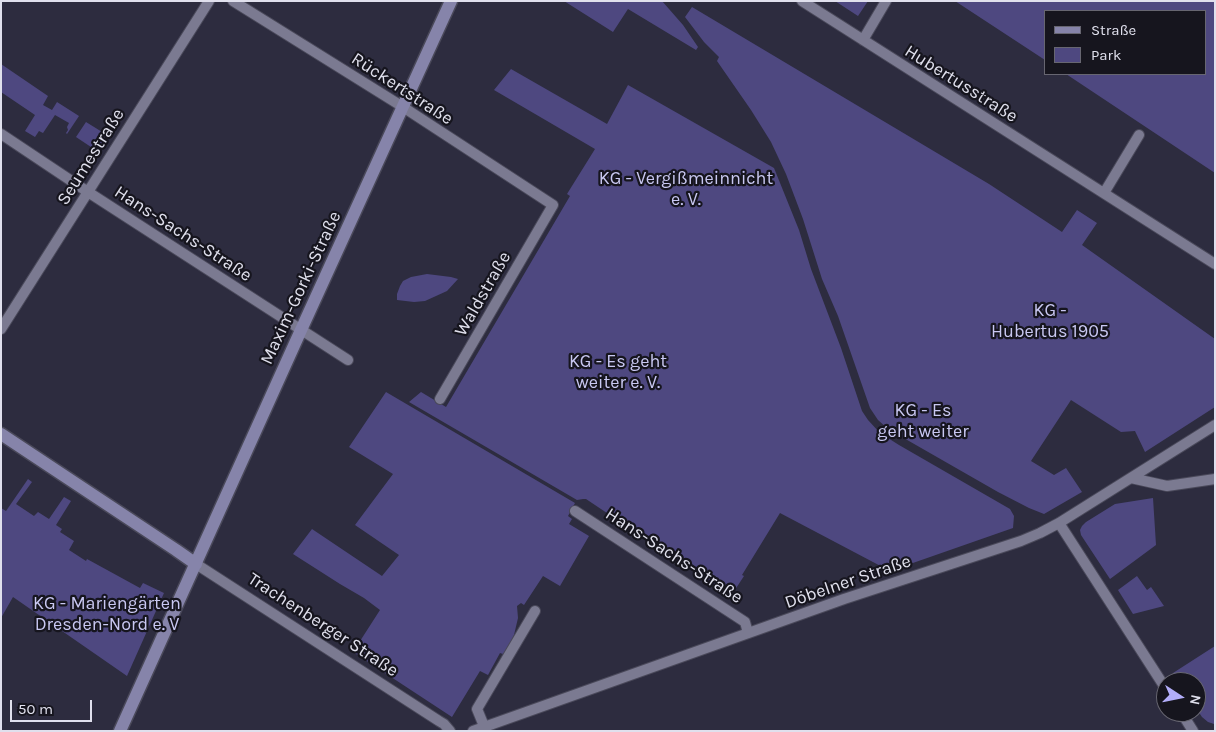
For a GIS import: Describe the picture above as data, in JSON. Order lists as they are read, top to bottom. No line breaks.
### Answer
{"streets":{"street":["Hubertusstraße","Rückertstraße","Seumestraße","Hans-Sachs-Straße","Maxim-Gorki-Straße","Waldstraße","Döbelner Straße","Trachenberger Straße"]},"crossings":[["Rückertstraße","Maxim-Gorki-Straße"],["Rückertstraße","Waldstraße"],["Seumestraße","Hans-Sachs-Straße"],["Hans-Sachs-Straße","Maxim-Gorki-Straße"],["Hans-Sachs-Straße","Döbelner Straße"],["Maxim-Gorki-Straße","Trachenberger Straße"]],"parks":["KG - Vergißmeinnicht e. V.","KG - Hubertus 1905","KG - Es geht weiter e. V.","KG - Es geht weiter","KG - Mariengärten Dresden-Nord e. V"],"legend":["Straße","Park"],"scale_bar":"50 m","north":"right"}
